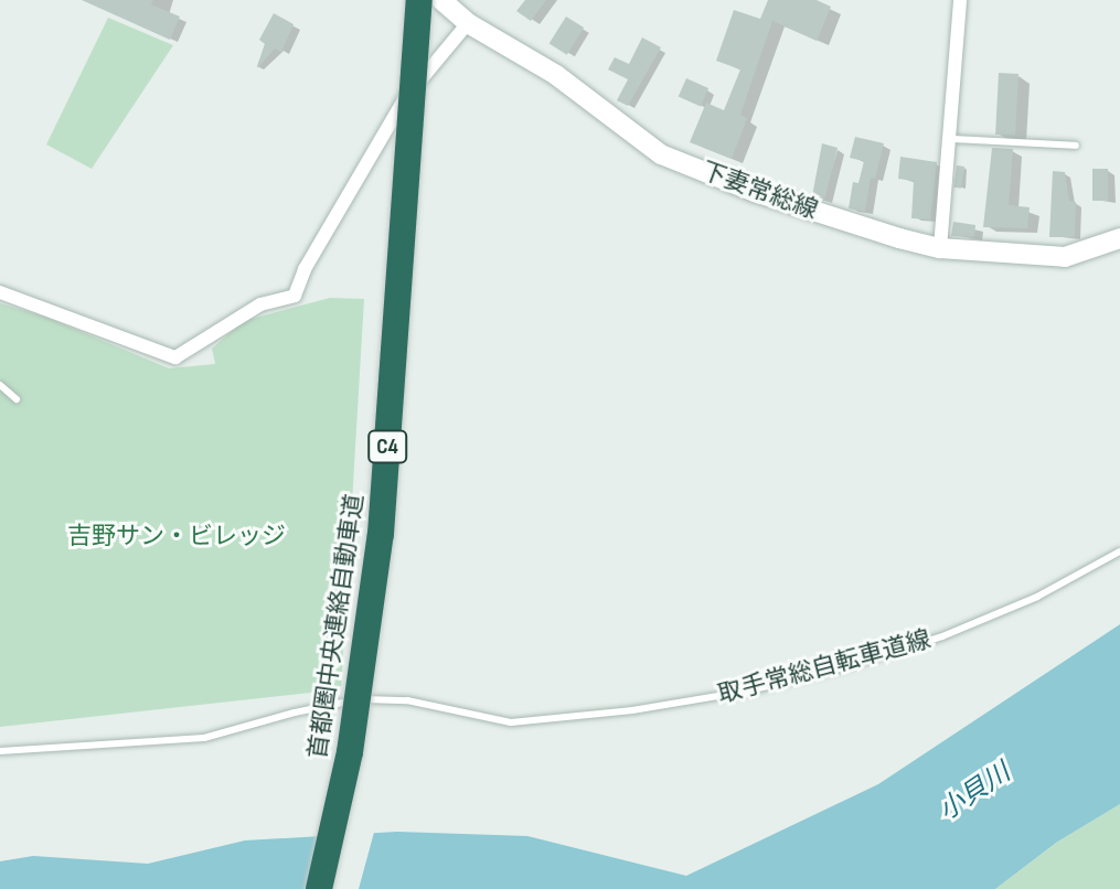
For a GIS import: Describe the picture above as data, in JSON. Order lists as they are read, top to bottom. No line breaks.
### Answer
{"streets":{"highway":["C4","首都圏中央連絡自動車道"],"main road":["下妻常総線"],"lane":["取手常総自転車道線"]},"water":["小貝川"],"parks":["吉野サン・ビレッジ"]}
